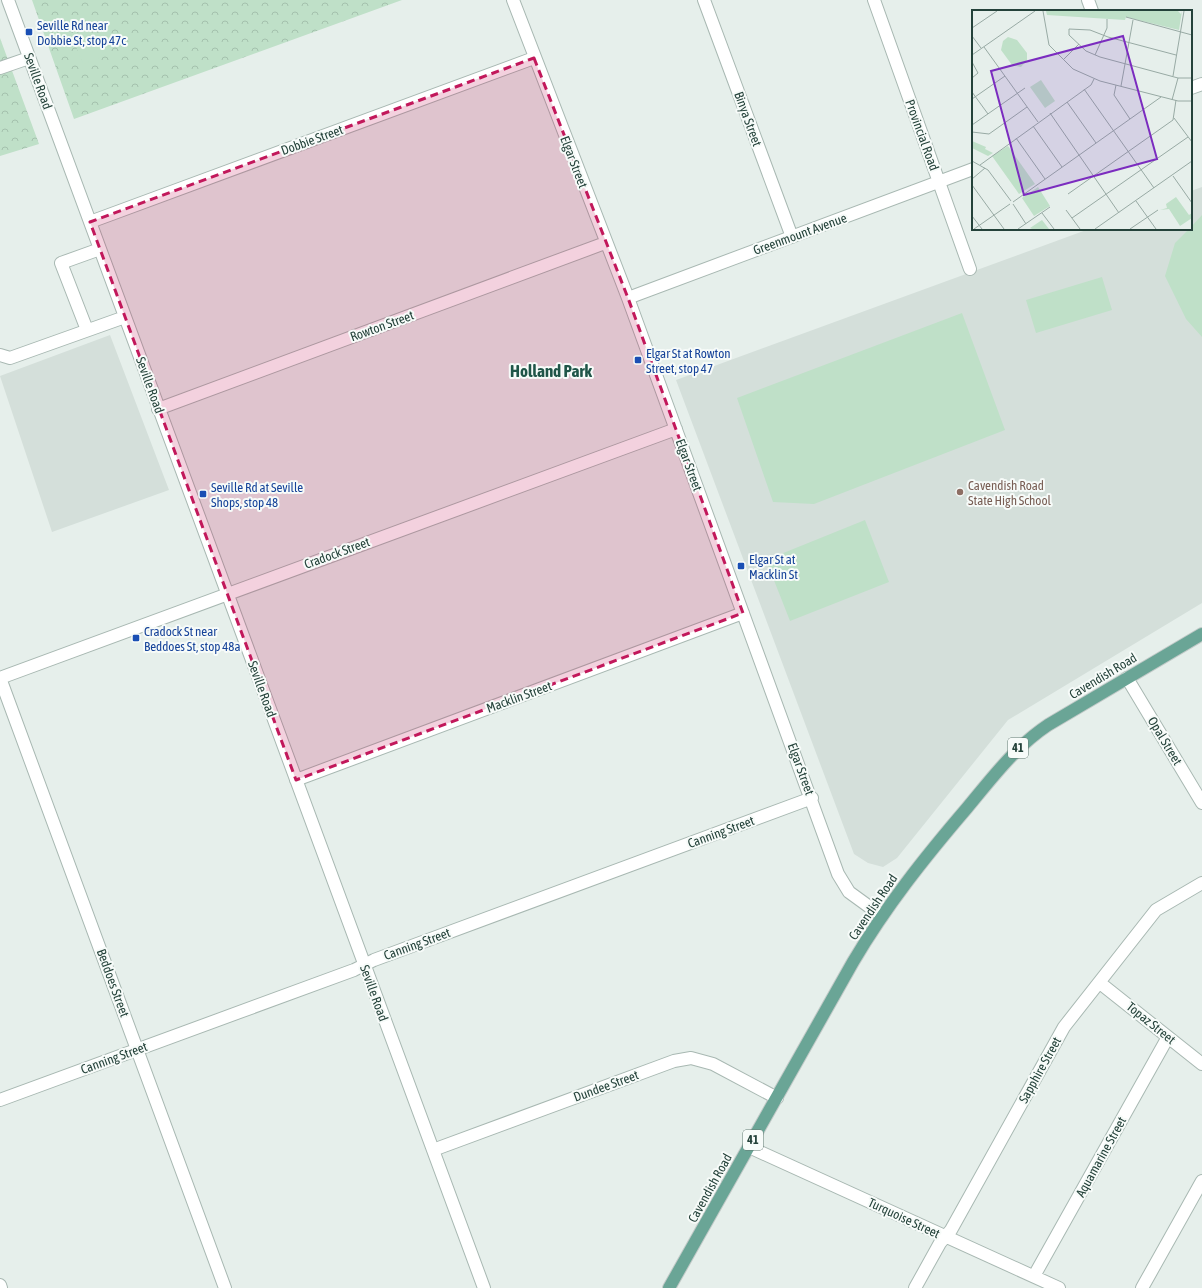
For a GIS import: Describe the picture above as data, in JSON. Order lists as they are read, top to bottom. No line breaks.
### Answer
{"streets":{"main road":["Cavendish Road","41"],"street":["Seville Road","Binya Street","Provincial Road","Dobbie Street","Elgar Street","Greenmount Avenue","Rowton Street","Cradock Street","Macklin Street","Opal Street","Canning Street","Beddoes Street","Topaz Street","Sapphire Street","Dundee Street","Aquamarine Street","Turquoise Street"]},"crossings":[["Seville Road","Dobbie Street"],["Seville Road","Rowton Street"],["Seville Road","Cradock Street"],["Seville Road","Macklin Street"],["Seville Road","Canning Street"],["Seville Road","Dundee Street"],["Binya Street","Greenmount Avenue"],["Provincial Road","Greenmount Avenue"],["Dobbie Street","Elgar Street"],["Elgar Street","Greenmount Avenue"],["Elgar Street","Rowton Street"],["Elgar Street","Cradock Street"],["Elgar Street","Cavendish Road"],["Elgar Street","Macklin Street"],["Elgar Street","Canning Street"],["Cradock Street","Beddoes Street"],["Cavendish Road","Opal Street"],["Cavendish Road","Dundee Street"],["Cavendish Road","Turquoise Street"],["Canning Street","Beddoes Street"],["Topaz Street","Sapphire Street"],["Topaz Street","Aquamarine Street"],["Sapphire Street","Turquoise Street"],["Aquamarine Street","Turquoise Street"]],"districts":["Holland Park"],"places":{"transit":["Seville Rd near Dobbie St, stop 47c","Elgar St at Rowton Street, stop 47","Seville Rd at Seville Shops, stop 48","Elgar St at Macklin St","Cradock St near Beddoes St, stop 48a"],"other":["Cavendish Road State High School"]}}
